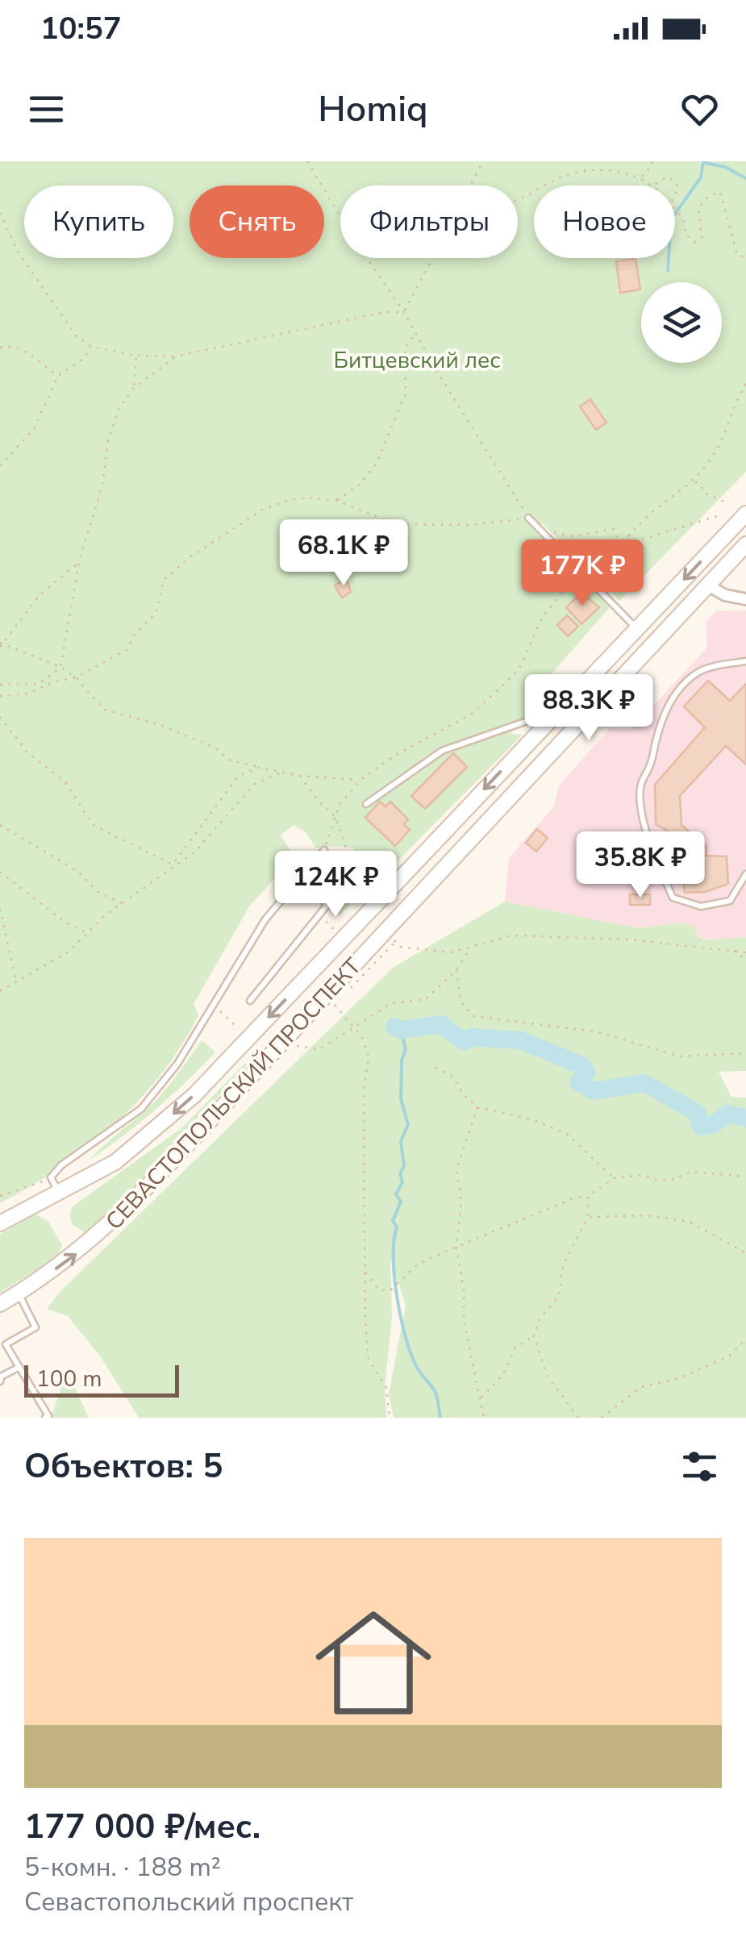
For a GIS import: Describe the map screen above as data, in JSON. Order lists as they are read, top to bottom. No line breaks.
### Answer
{"streets":{"main road":["СЕВАСТОПОЛЬСКИЙ ПРОСПЕКТ"]},"parks":["Битцевский лес"],"scale_bar":"100 m","page":{"status":"10:57","header":"Homiq","chip":["Купить","Снять","Фильтры","Новое"],"price":["68.1K ₽","177K ₽","88.3K ₽","35.8K ₽","124K ₽"],"scale":"100 m","heading":"Объектов: 5","list":[{"name":"177 000 ₽/мес.","note":"5-комн. · 188 m² · Севастопольский проспект"}]}}
